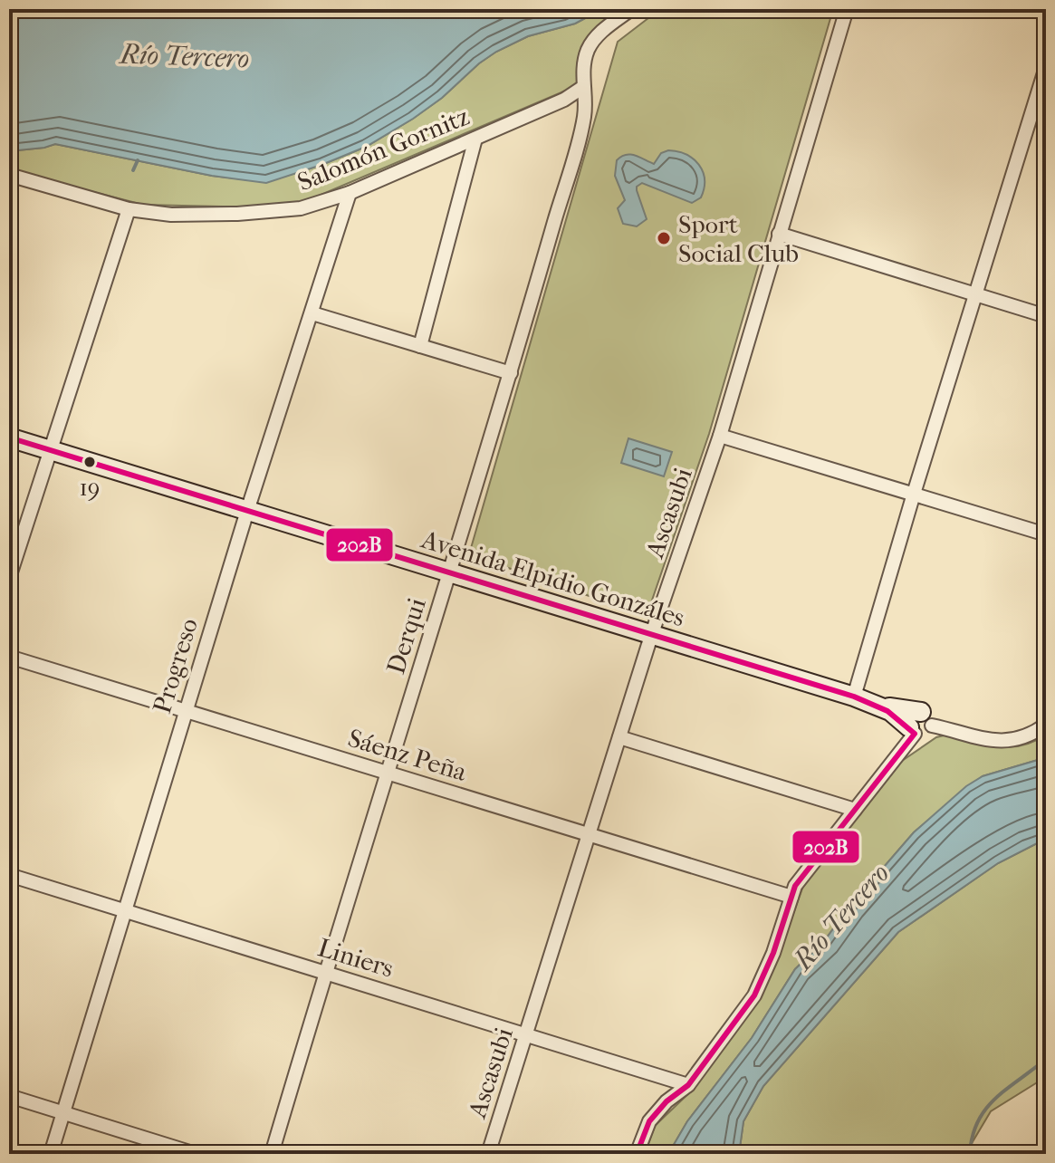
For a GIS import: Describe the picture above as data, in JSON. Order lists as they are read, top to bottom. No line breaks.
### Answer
{"streets":{"main road":["Avenida Elpidio Gonzáles"],"street":["Salomón Gornitz","Ascasubi","Derqui","Progreso","Sáenz Peña","Liniers"]},"crossings":[["Salomón Gornitz","Derqui"],["Salomón Gornitz","Progreso"],["Ascasubi","Avenida Elpidio Gonzáles"],["Ascasubi","Sáenz Peña"],["Ascasubi","Liniers"],["Avenida Elpidio Gonzáles","Derqui"],["Avenida Elpidio Gonzáles","Progreso"],["Derqui","Sáenz Peña"],["Derqui","Liniers"],["Progreso","Sáenz Peña"],["Progreso","Liniers"]],"water":["Río Tercero"],"places":["Sport Social Club","19"],"lines":["transit line 202B"]}
